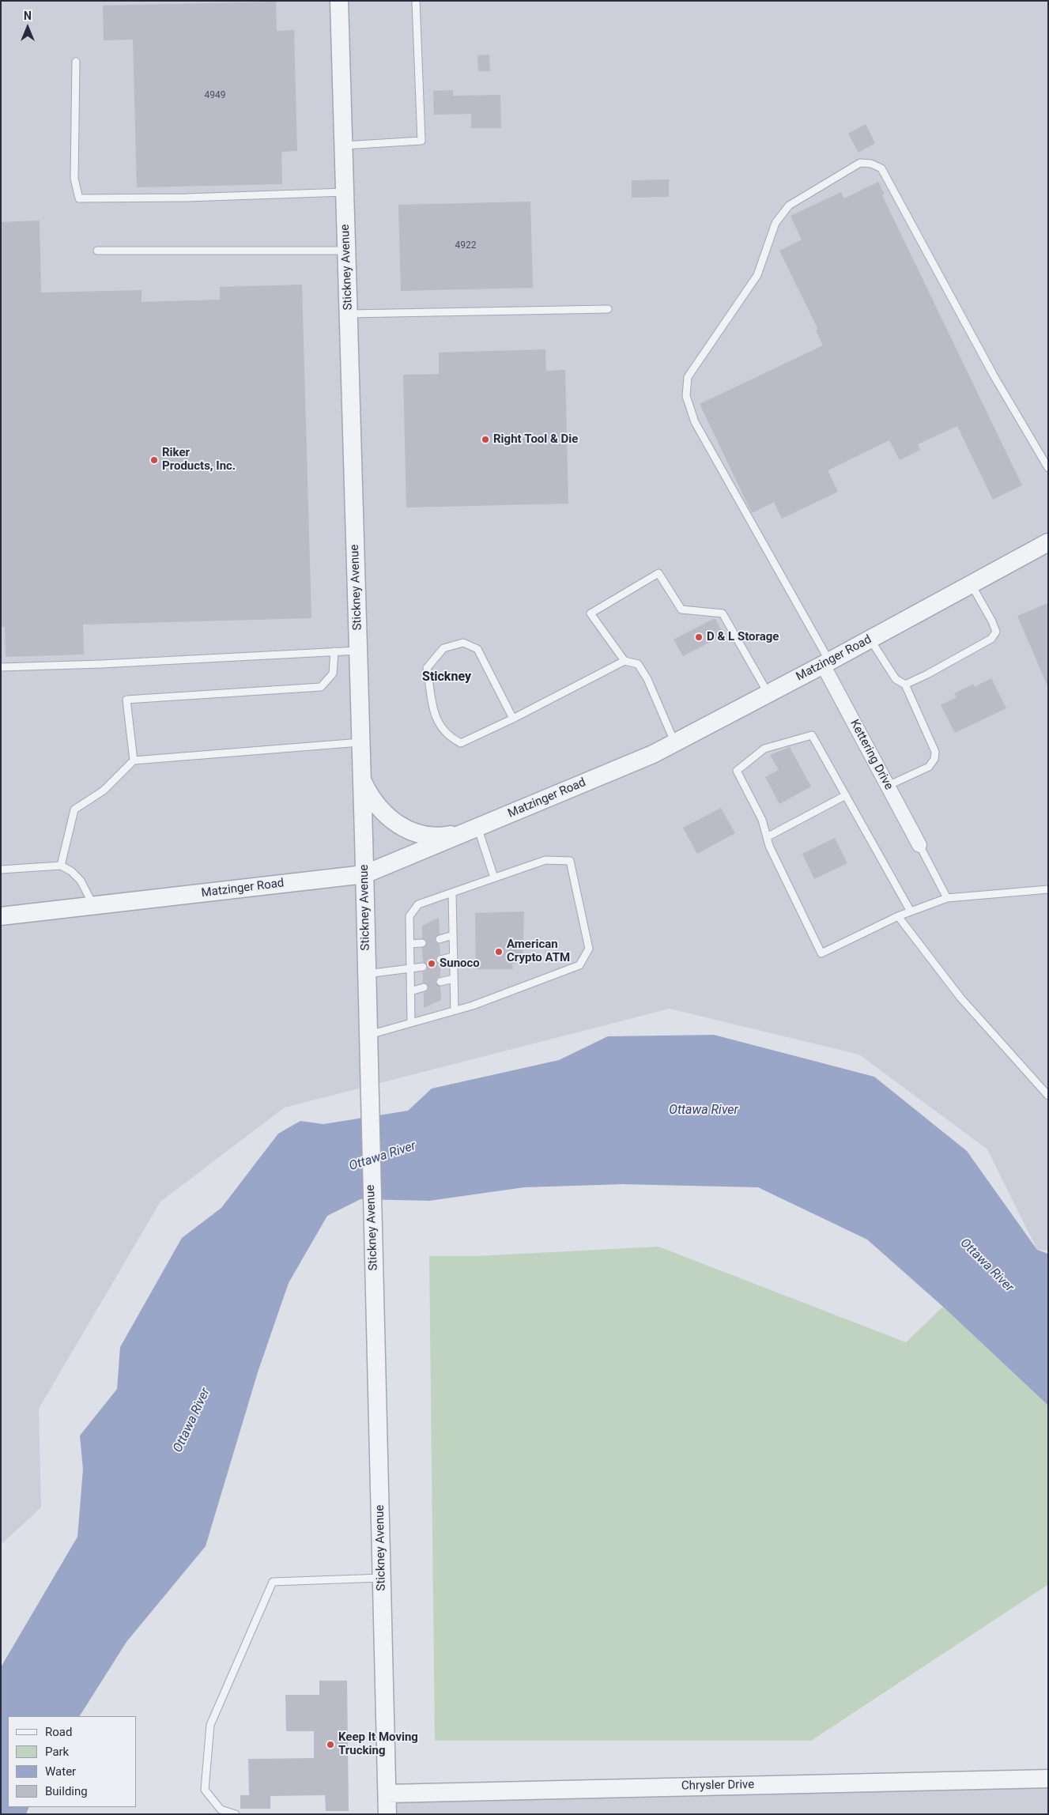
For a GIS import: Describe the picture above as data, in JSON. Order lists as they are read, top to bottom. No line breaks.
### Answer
{"streets":{"street":["Stickney Avenue","Matzinger Road","Kettering Drive","Chrysler Drive"]},"crossings":[["Stickney Avenue","Matzinger Road"],["Stickney Avenue","Chrysler Drive"],["Matzinger Road","Kettering Drive"]],"districts":["Stickney"],"water":["Ottawa River"],"places":["Right Tool & Die","Riker Products, Inc.","D & L Storage","American Crypto ATM","Sunoco","Keep It Moving Trucking"],"house_numbers":["4949","4922"],"legend":["Road","Park","Water","Building"],"north":"top"}
